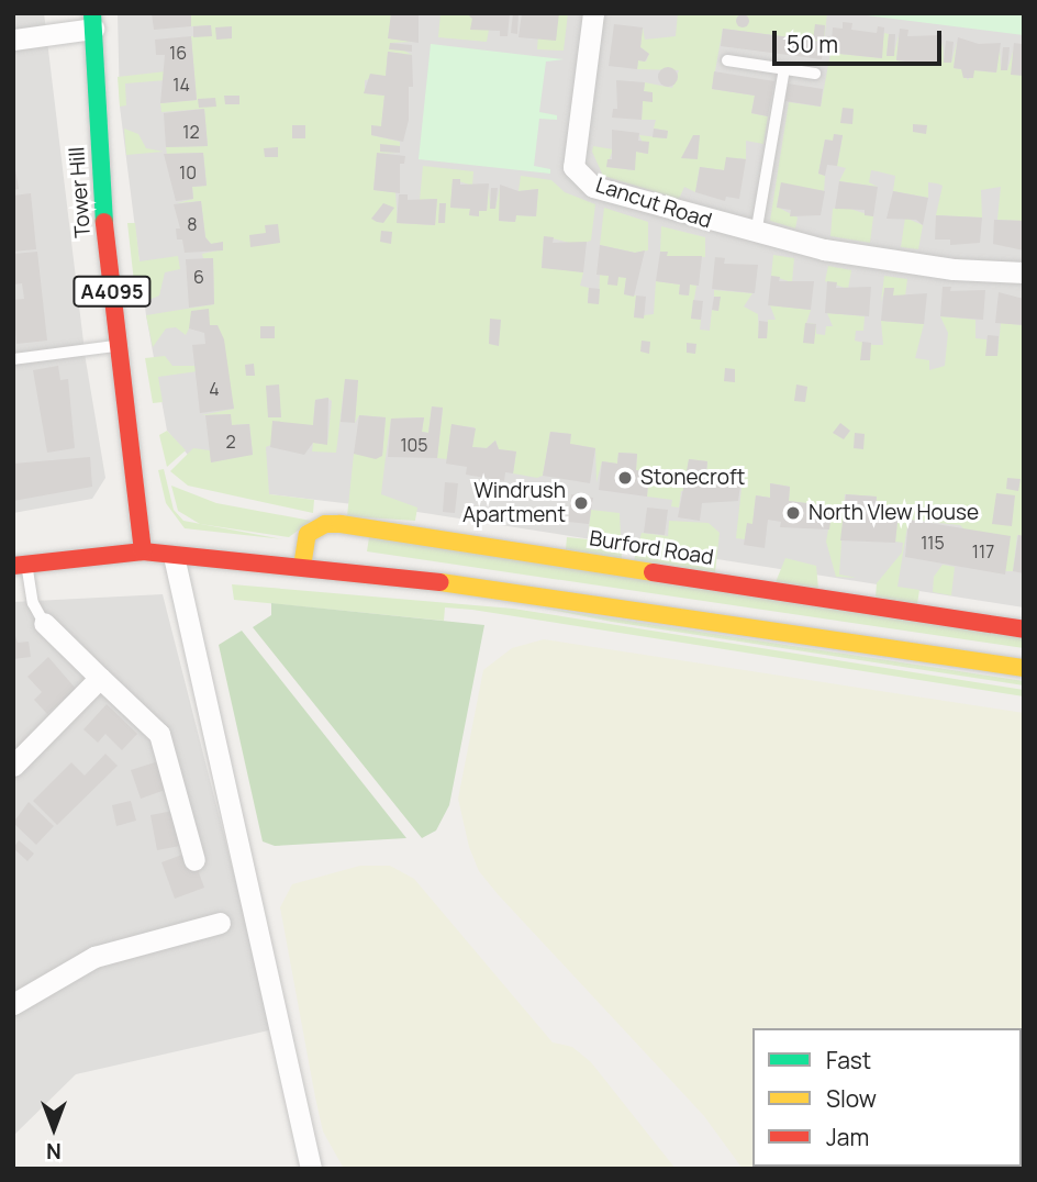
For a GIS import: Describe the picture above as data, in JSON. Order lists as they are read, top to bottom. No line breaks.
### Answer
{"streets":{"main road":["Tower Hill","A4095","Burford Road"],"street":["Lancut Road"]},"places":["Stonecroft","Windrush Apartment","North Vlew House"],"house_numbers":["16","14","12","10","8","6","4","2","105","115","117"],"legend":["Fast","Slow","Jam"],"scale_bar":"50 m","north":"bottom"}
